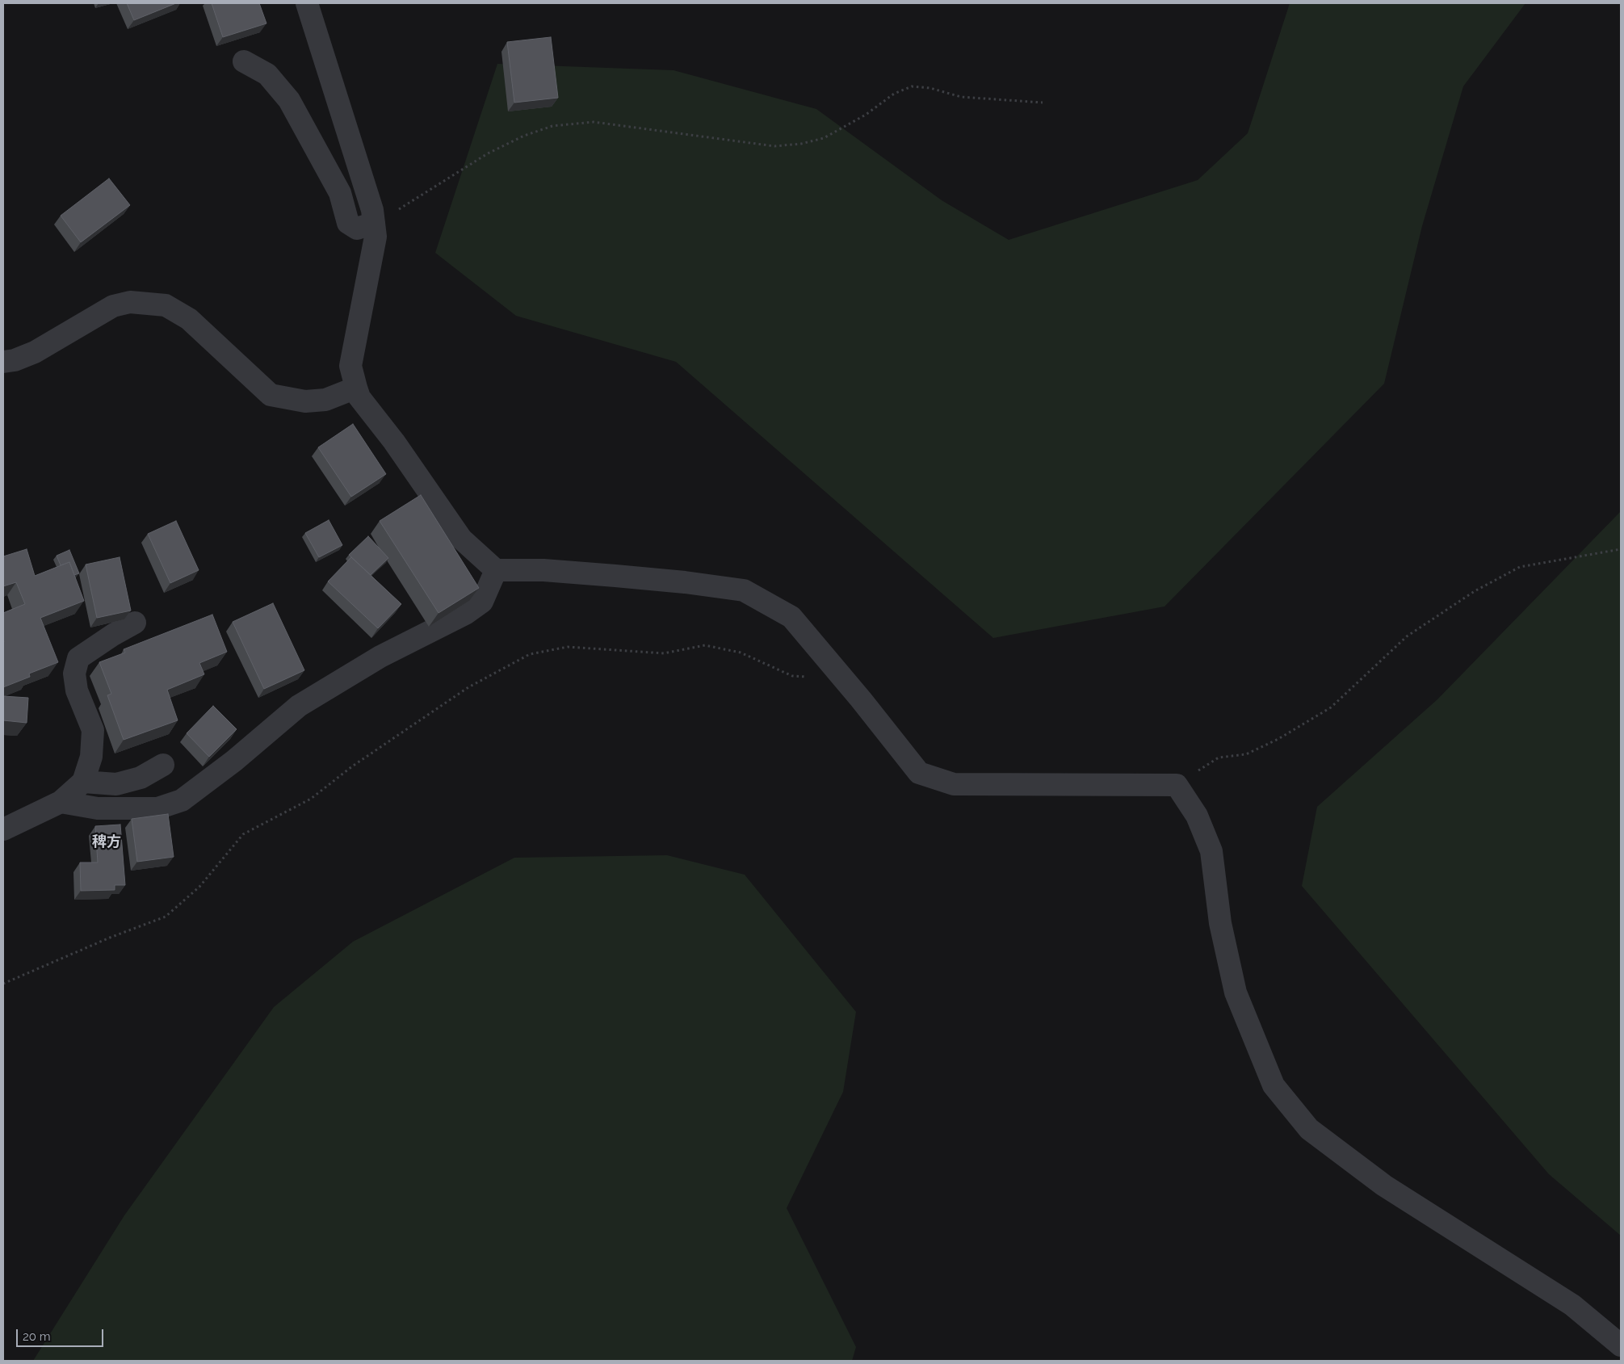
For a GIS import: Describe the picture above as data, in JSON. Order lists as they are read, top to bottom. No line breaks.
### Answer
{"districts":["稗方"],"scale_bar":"20 m"}
